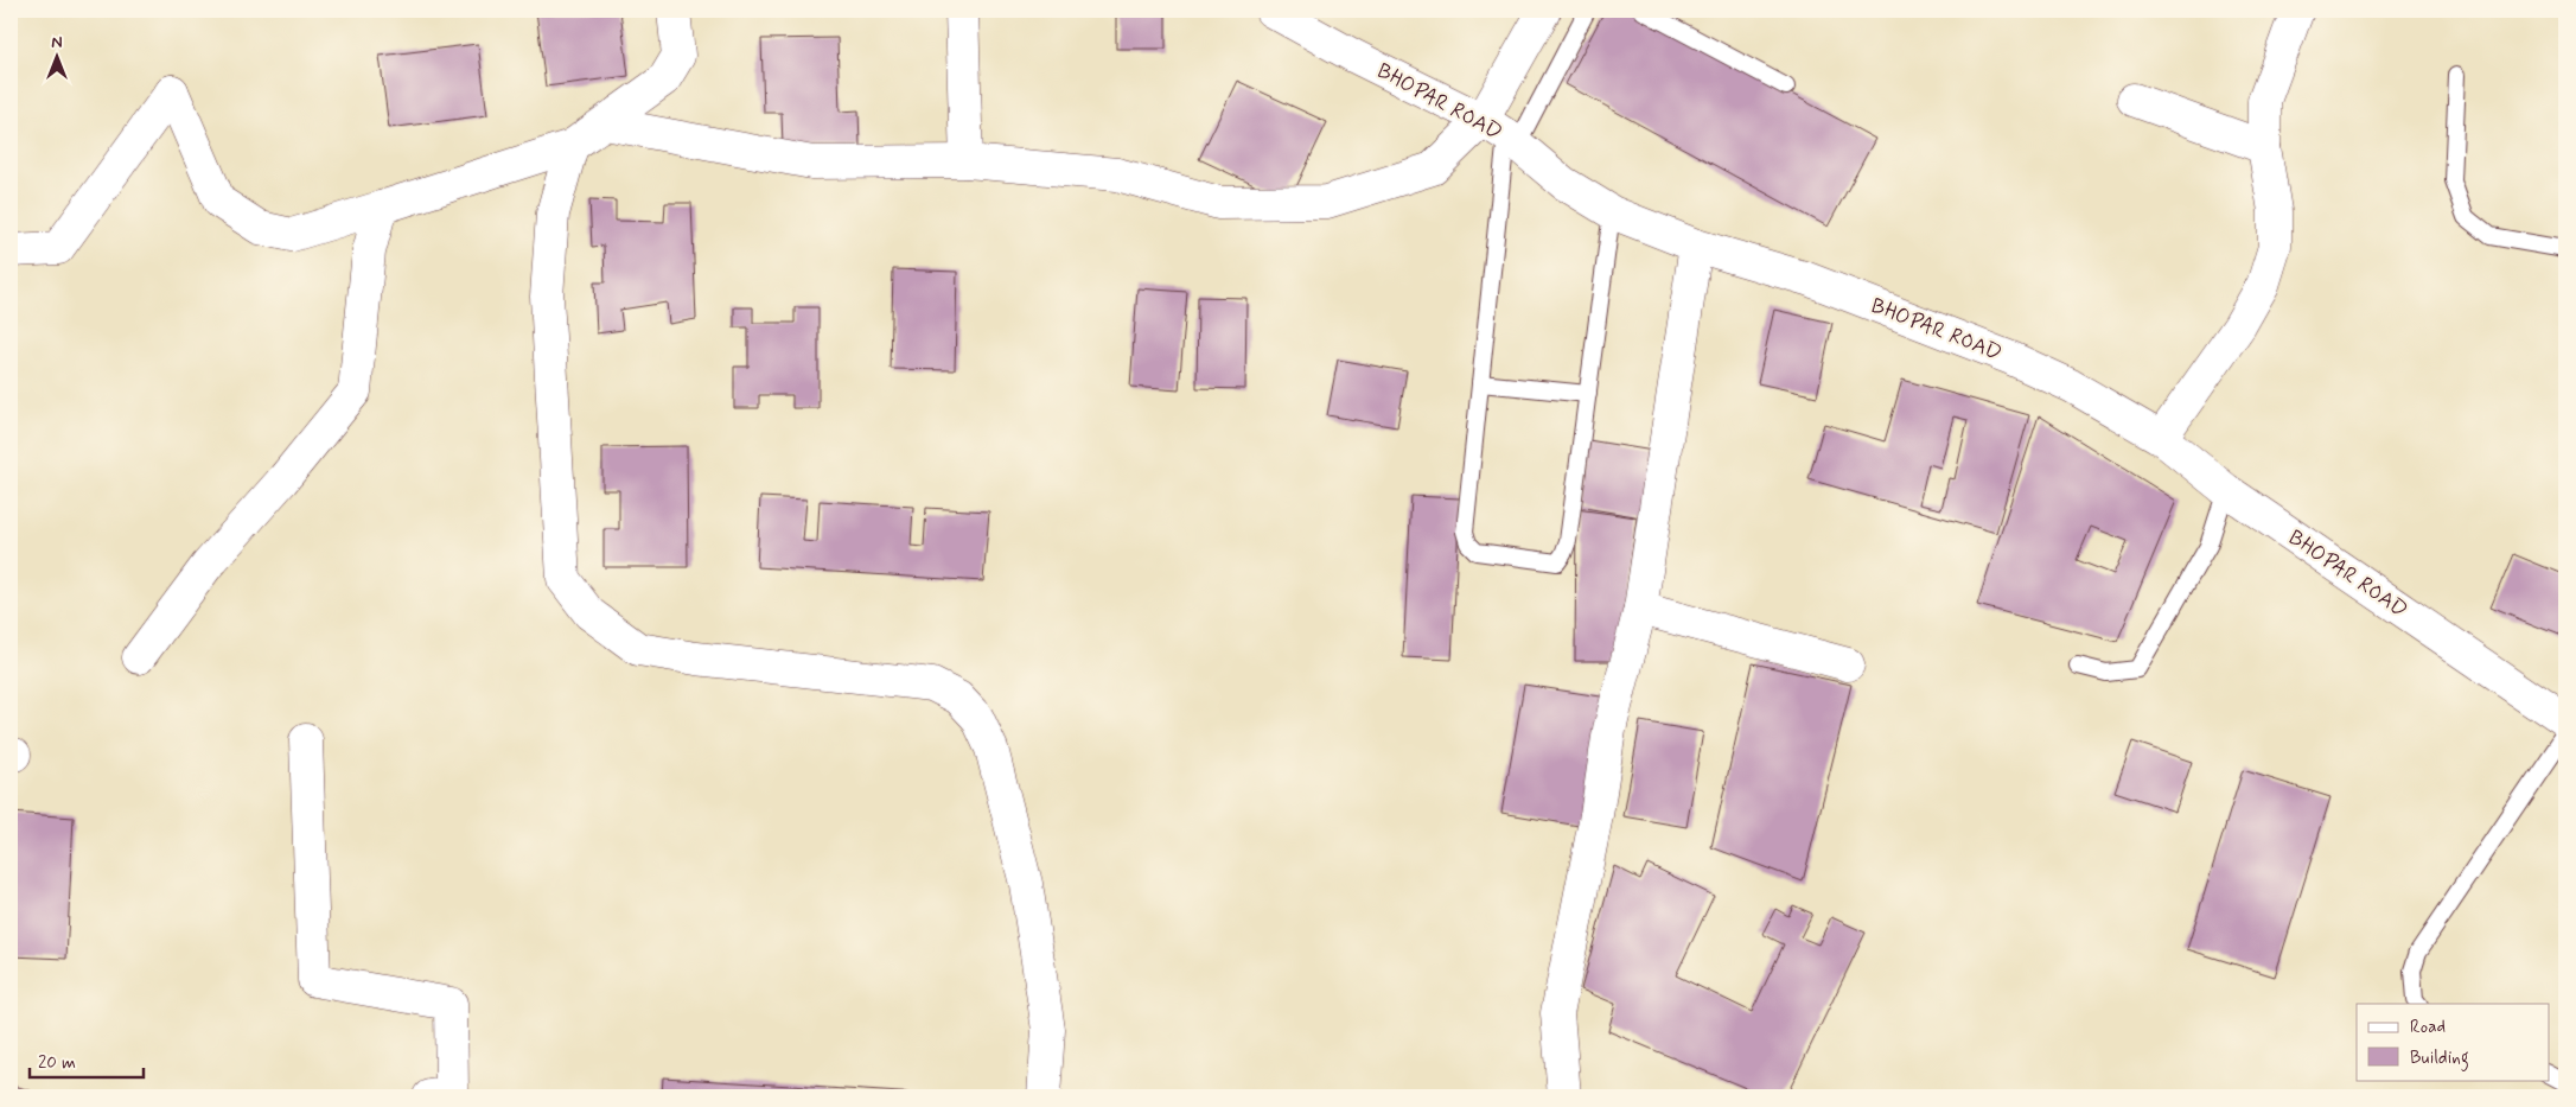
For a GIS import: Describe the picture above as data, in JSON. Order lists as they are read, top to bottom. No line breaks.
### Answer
{"streets":{"street":["BHOPAR ROAD"]},"legend":["Road","Building"],"scale_bar":"20 m","north":"top"}
